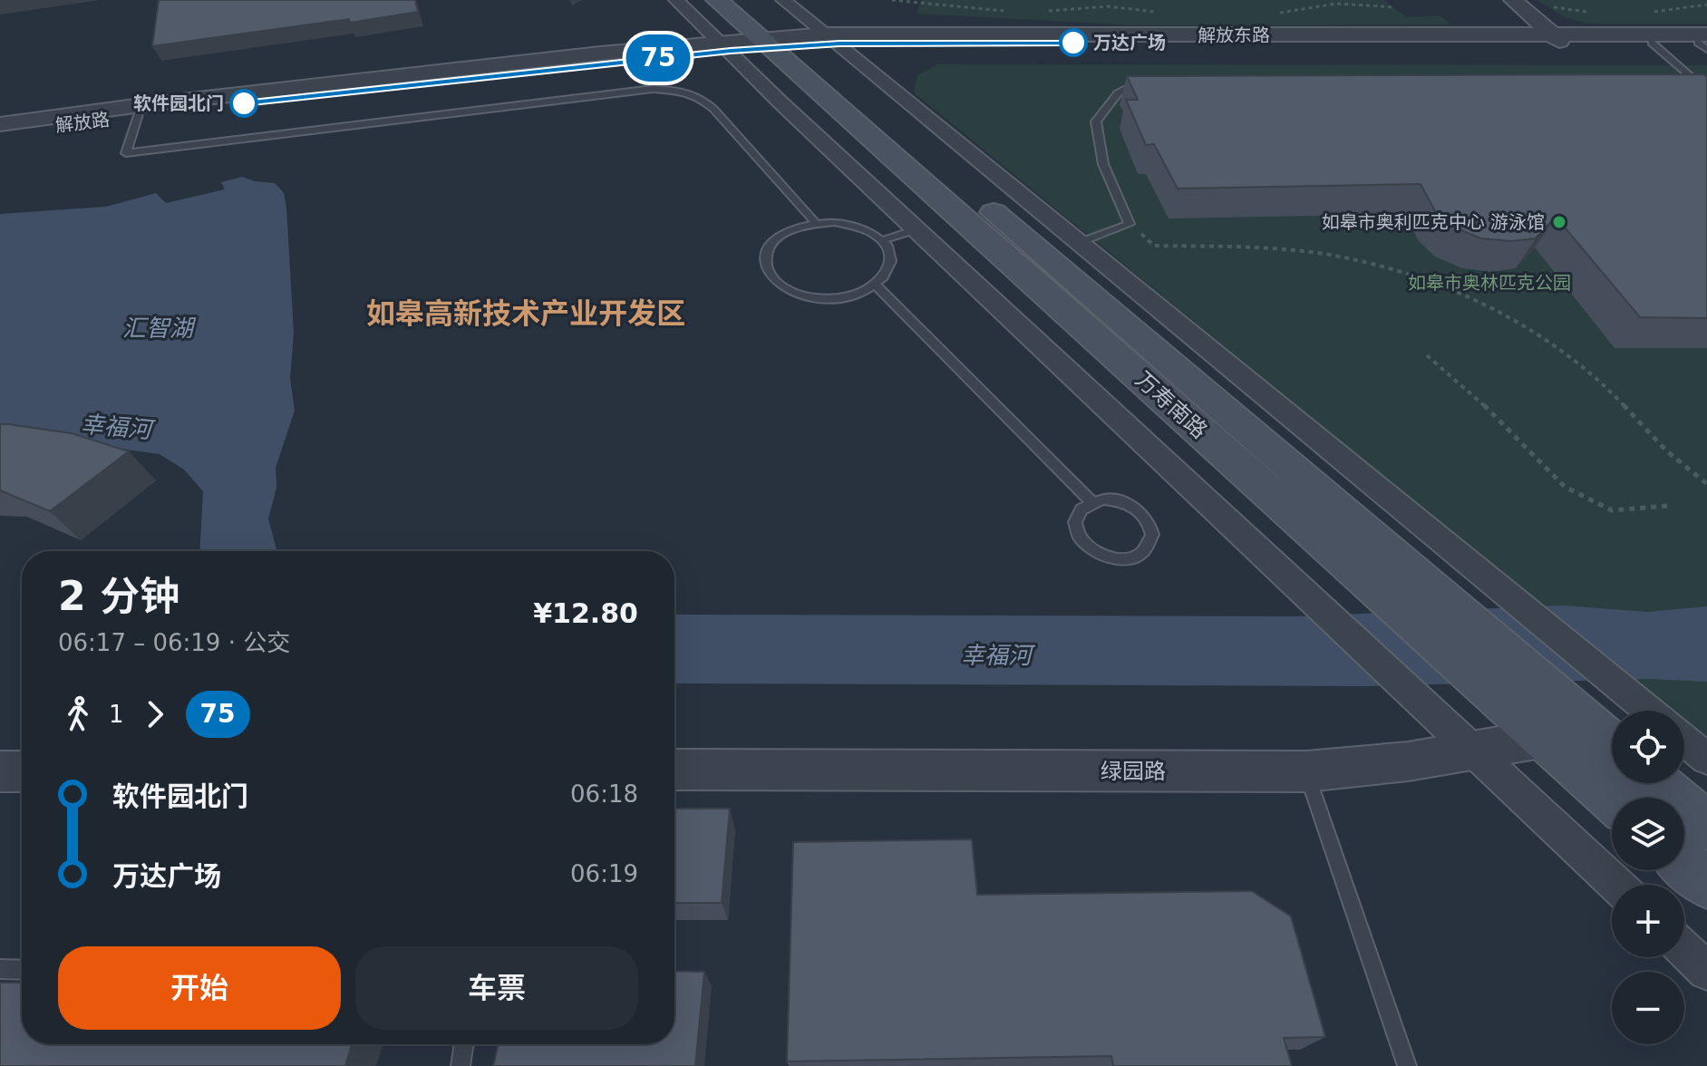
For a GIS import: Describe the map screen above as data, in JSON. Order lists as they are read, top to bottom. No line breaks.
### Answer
{"streets":{"main road":["万寿南路"],"street":["解放东路","解放路","绿园路"]},"crossings":[["解放东路","解放路"],["解放东路","万寿南路"],["解放路","万寿南路"],["万寿南路","绿园路"]],"districts":["如皋高新技术产业开发区"],"water":["汇智湖","幸福河"],"parks":["如皋市奥林匹克公园"],"places":["万达广场","软件园北门","如皋市奥利匹克中心 游泳馆"],"lines":["bus line 75"],"page":{"on_map":"75","heading":["2 分钟","06:17 – 06:19 · 公交","¥12.80"],"legs":["1","75"],"map_buttons":["+","−"],"list":[{"name":"软件园北门","value":"06:18"},{"name":"万达广场","value":"06:19"}],"buttons":["开始","车票"]}}
